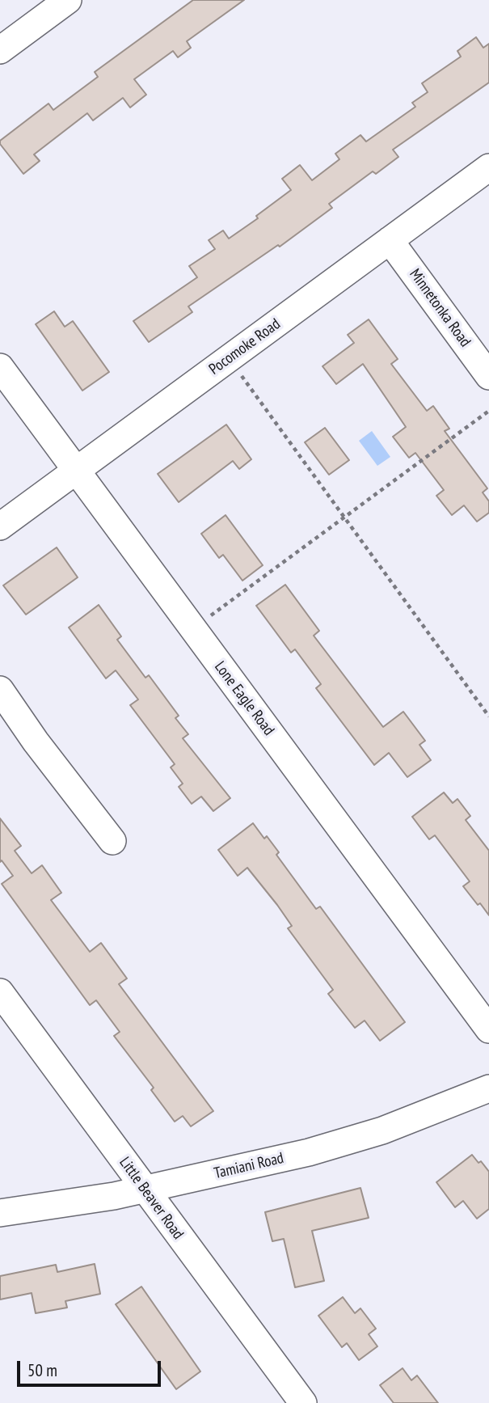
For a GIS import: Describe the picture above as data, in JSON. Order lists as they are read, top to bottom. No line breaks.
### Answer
{"streets":{"street":["Minnetonka Road","Pocomoke Road","Lone Eagle Road","Tamiani Road","Little Beaver Road"]},"crossings":[["Minnetonka Road","Pocomoke Road"],["Pocomoke Road","Lone Eagle Road"],["Tamiani Road","Little Beaver Road"]],"scale_bar":"50 m"}
